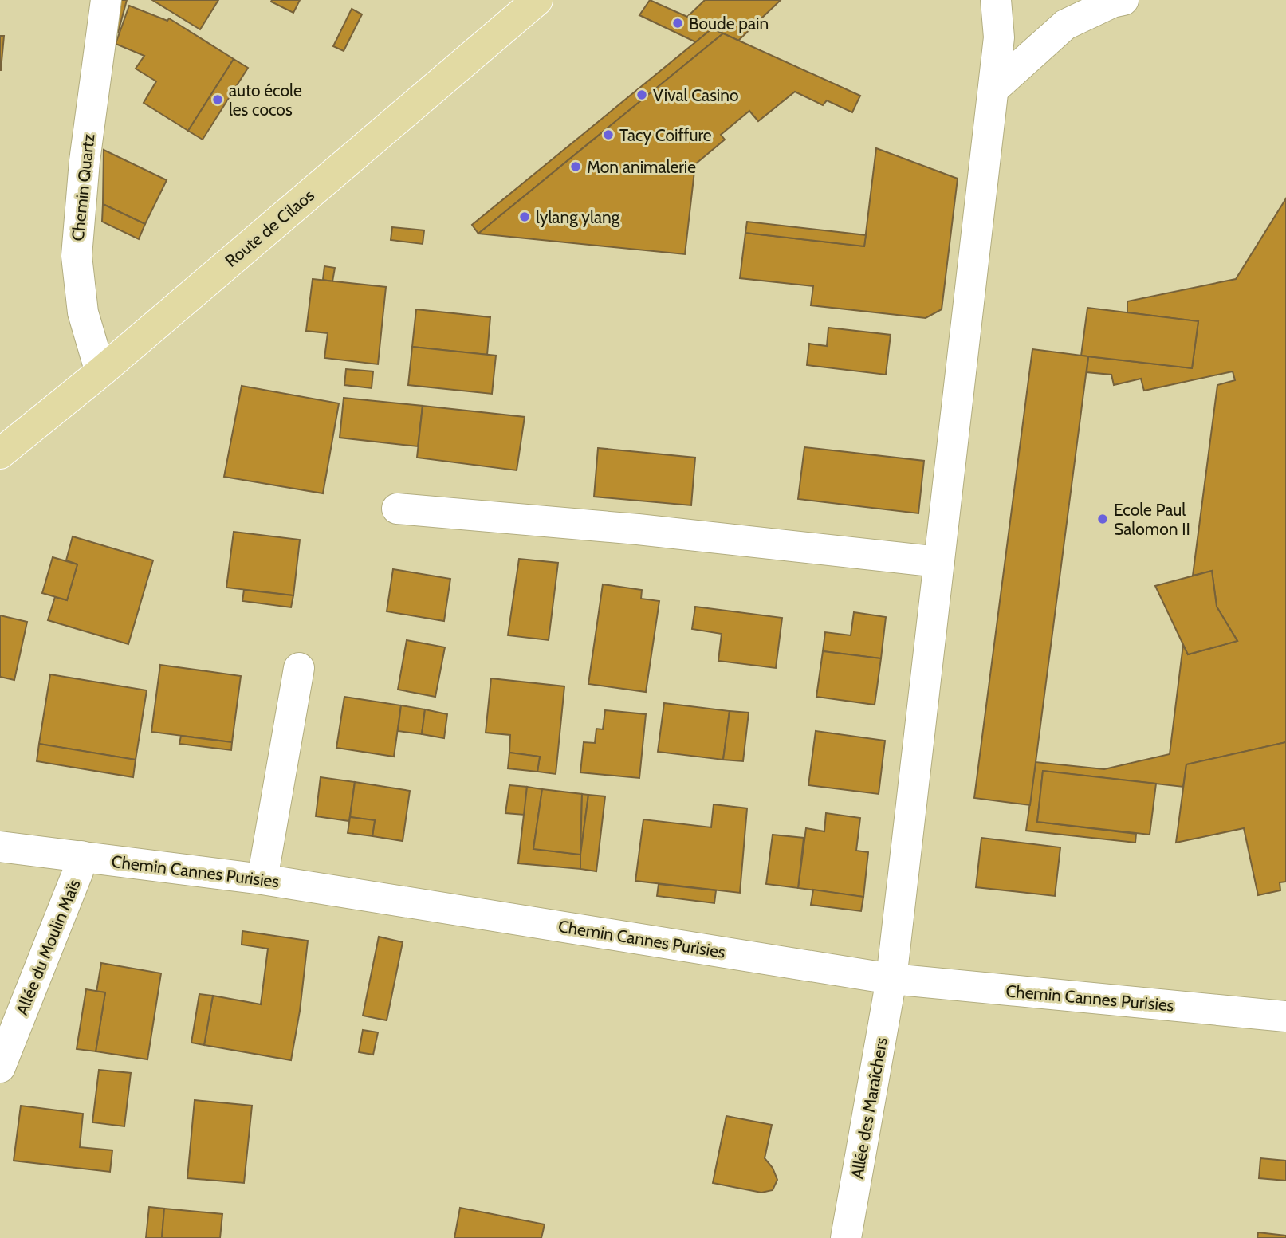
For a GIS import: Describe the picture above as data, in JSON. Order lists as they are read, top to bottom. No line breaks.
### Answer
{"streets":{"main road":["Route de Cilaos"],"street":["Chemin Quartz","Chemin Cannes Purisies","Allée du Moulin Maïs","Allée des Maraîchers"]},"crossings":[["Chemin Quartz","Route de Cilaos"],["Chemin Cannes Purisies","Allée du Moulin Maïs"],["Chemin Cannes Purisies","Allée des Maraîchers"]],"places":["Boude pain","Vival Casino","auto école les cocos","Tacy Coiffure","Mon animalerie","lylang ylang","Ecole Paul Salomon II"]}
